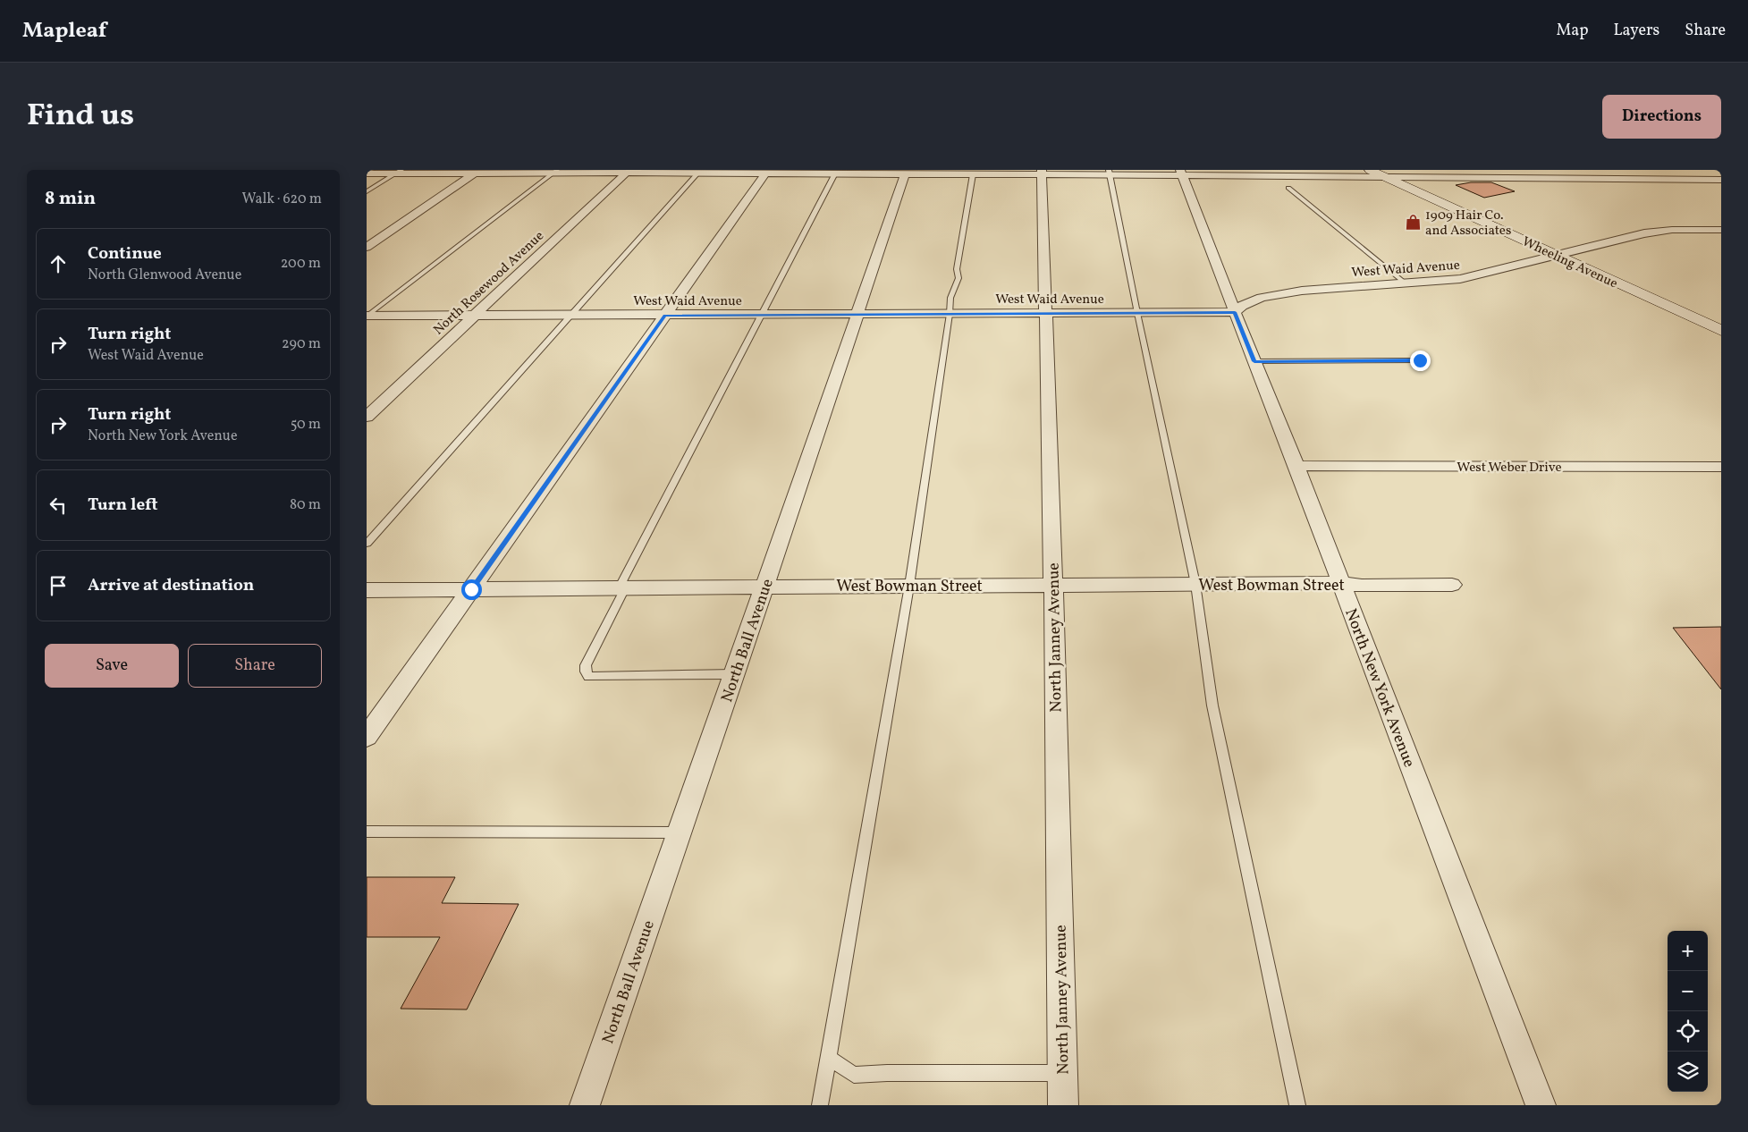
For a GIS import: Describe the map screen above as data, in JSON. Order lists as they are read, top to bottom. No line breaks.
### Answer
{"streets":{"main road":["Wheeling Avenue"],"street":["West Waid Avenue","North Rosewood Avenue","West Weber Drive","West Bowman Street","North Janney Avenue","North Ball Avenue","North New York Avenue"]},"crossings":[["Wheeling Avenue","West Waid Avenue"],["West Waid Avenue","North Rosewood Avenue"],["West Waid Avenue","North Janney Avenue"],["West Waid Avenue","North Ball Avenue"],["West Waid Avenue","North New York Avenue"],["West Weber Drive","North New York Avenue"],["West Bowman Street","North Janney Avenue"],["West Bowman Street","North Ball Avenue"],["West Bowman Street","North New York Avenue"]],"places":{"shop":["1909 Hair Co. and Associates"]},"page":{"header":"Mapleaf","nav":["Map","Layers","Share"],"title":"Find us","buttons":["Directions",["Save","Share"]],"heading":["8 min","Walk · 620 m"],"list":[["Continue","North Glenwood Avenue","200 m"],["Turn right","West Waid Avenue","290 m"],["Turn right","North New York Avenue","50 m"],["Turn left","80 m"],"Arrive at destination"],"map_buttons":["+","−"]}}
